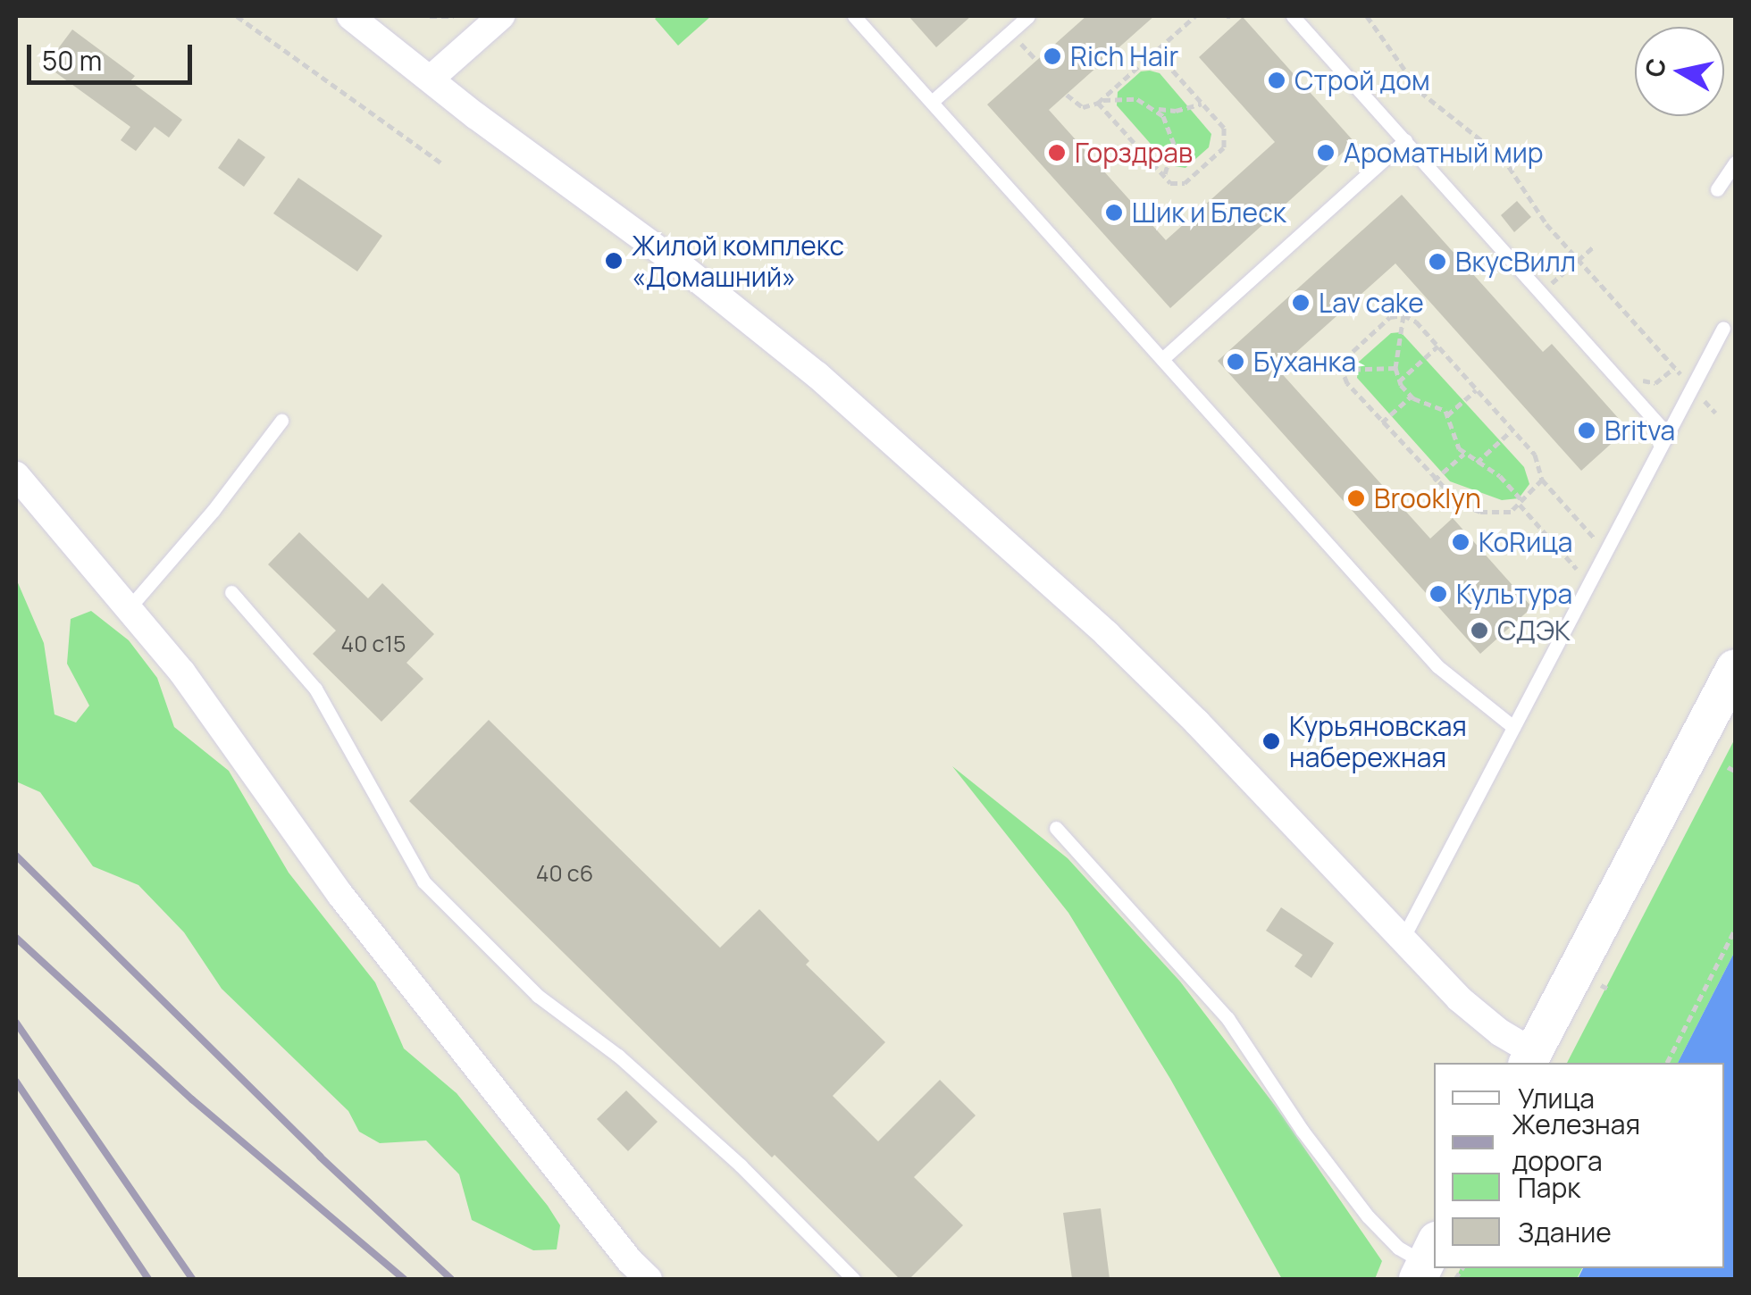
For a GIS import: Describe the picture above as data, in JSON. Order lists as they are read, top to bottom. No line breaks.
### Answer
{"places":["Rich Hair","Строй дом","Горздрав","Ароматный мир","Шик и Блеск","Жилой комплекс «Домашний»","ВкусВилл","Lav cake","Буханка","Britva","Brooklyn","КоRица","Культура","СДЭК","Курьяновская набережная"],"house_numbers":["40 с15","40 с6"],"legend":["Улица","Железная дорога","Парк","Здание"],"scale_bar":"50 m","north":"left"}
